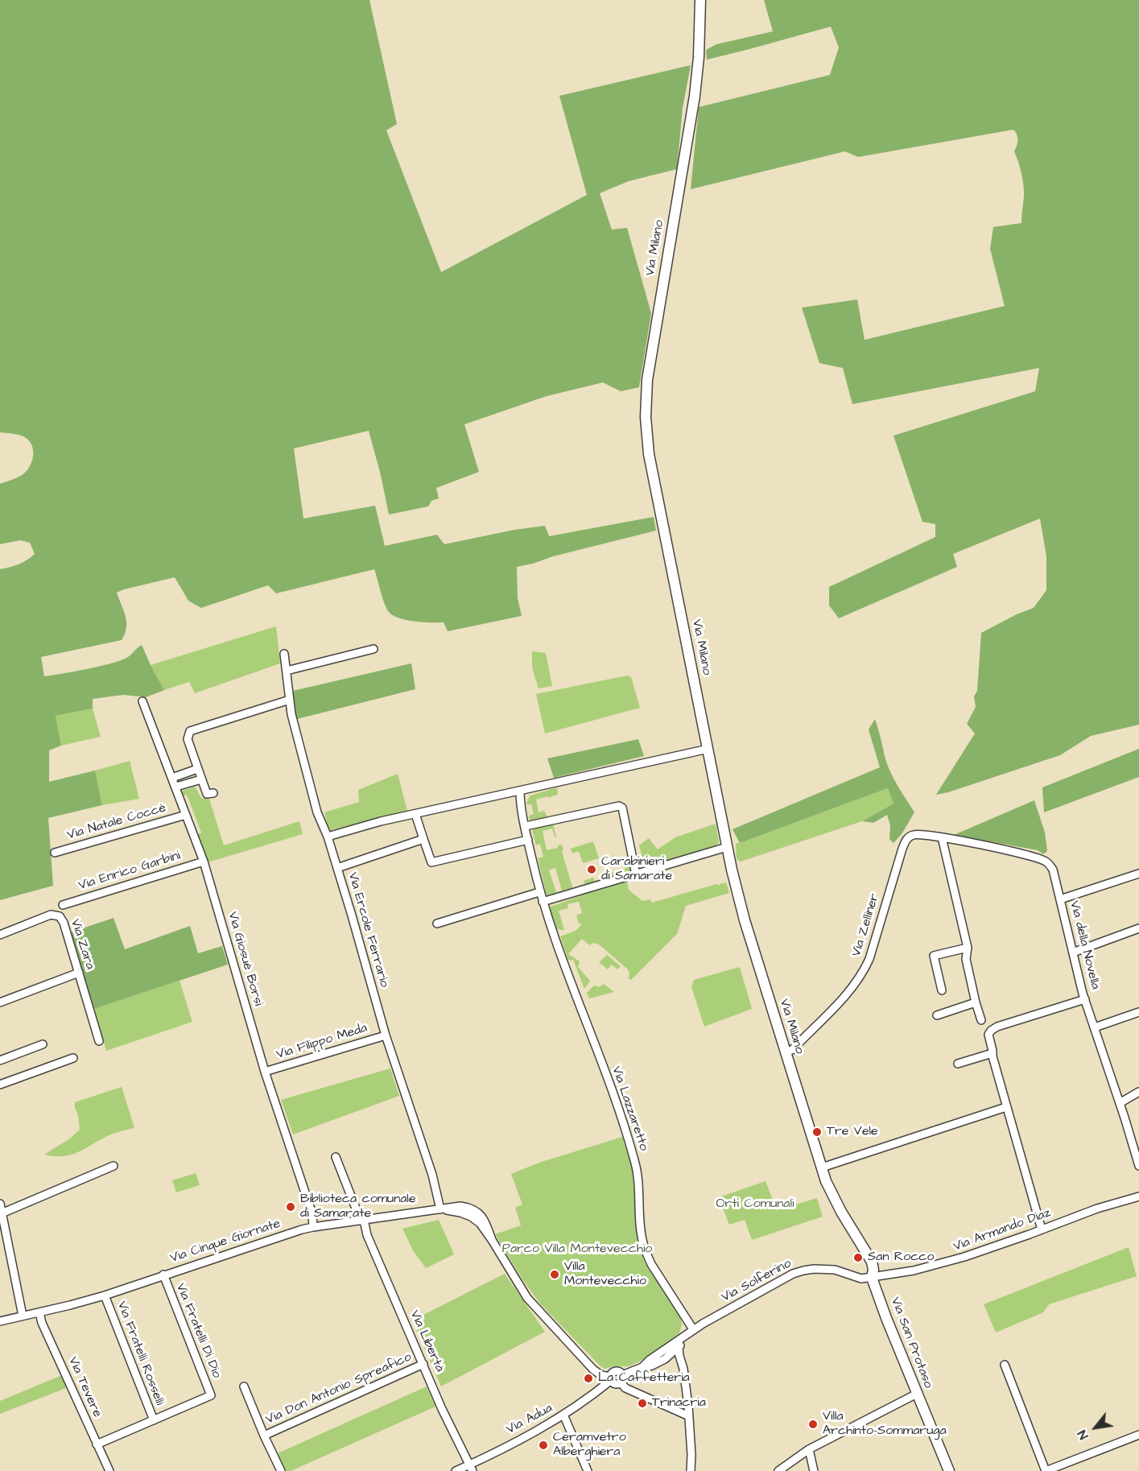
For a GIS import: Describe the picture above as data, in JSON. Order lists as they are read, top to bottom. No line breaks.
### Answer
{"streets":{"street":["Via Milano","Via Natale Coccè","Via Enrico Garbini","Via Zelliner","Via Ercole Ferrario","Via Zara","Via della Novella","Via Giosuè Borsi","Via Filippo Meda","Via Lazzaretto","Via Armando Diaz","Via Cinque Giornate","Via Solferino","Via Fratelli Di Dio","Via Libertà","Via San Protaso","Via Fratelli Rosselli","Via Tevere","Via Don Antonio Spreafico","Via Adua"]},"crossings":[["Via Milano","Via Zelliner"],["Via Milano","Via Armando Diaz"],["Via Milano","Via Solferino"],["Via Milano","Via San Protaso"],["Via Natale Coccè","Via Giosuè Borsi"],["Via Enrico Garbini","Via Giosuè Borsi"],["Via Zelliner","Via della Novella"],["Via Ercole Ferrario","Via Filippo Meda"],["Via Ercole Ferrario","Via Cinque Giornate"],["Via Giosuè Borsi","Via Filippo Meda"],["Via Giosuè Borsi","Via Cinque Giornate"],["Via Lazzaretto","Via Solferino"],["Via Armando Diaz","Via Solferino"],["Via Armando Diaz","Via San Protaso"],["Via Cinque Giornate","Via Solferino"],["Via Cinque Giornate","Via Fratelli Di Dio"],["Via Cinque Giornate","Via Libertà"],["Via Cinque Giornate","Via Fratelli Rosselli"],["Via Cinque Giornate","Via Tevere"],["Via Cinque Giornate","Via Adua"],["Via Solferino","Via San Protaso"],["Via Solferino","Via Adua"],["Via Fratelli Di Dio","Via Fratelli Rosselli"],["Via Libertà","Via Don Antonio Spreafico"],["Via Libertà","Via Adua"]],"parks":["Orti Comunali","Parco Villa Montevecchio"],"places":["Carabinieri di Samarate","Tre Vele","Biblioteca comunale di Samarate","San Rocco","Villa Montevecchio","La Caffetteria","Trinacria","Villa Archinto-Sommaruga","Ceramvetro Alberghiera"],"north":"bottom left"}
